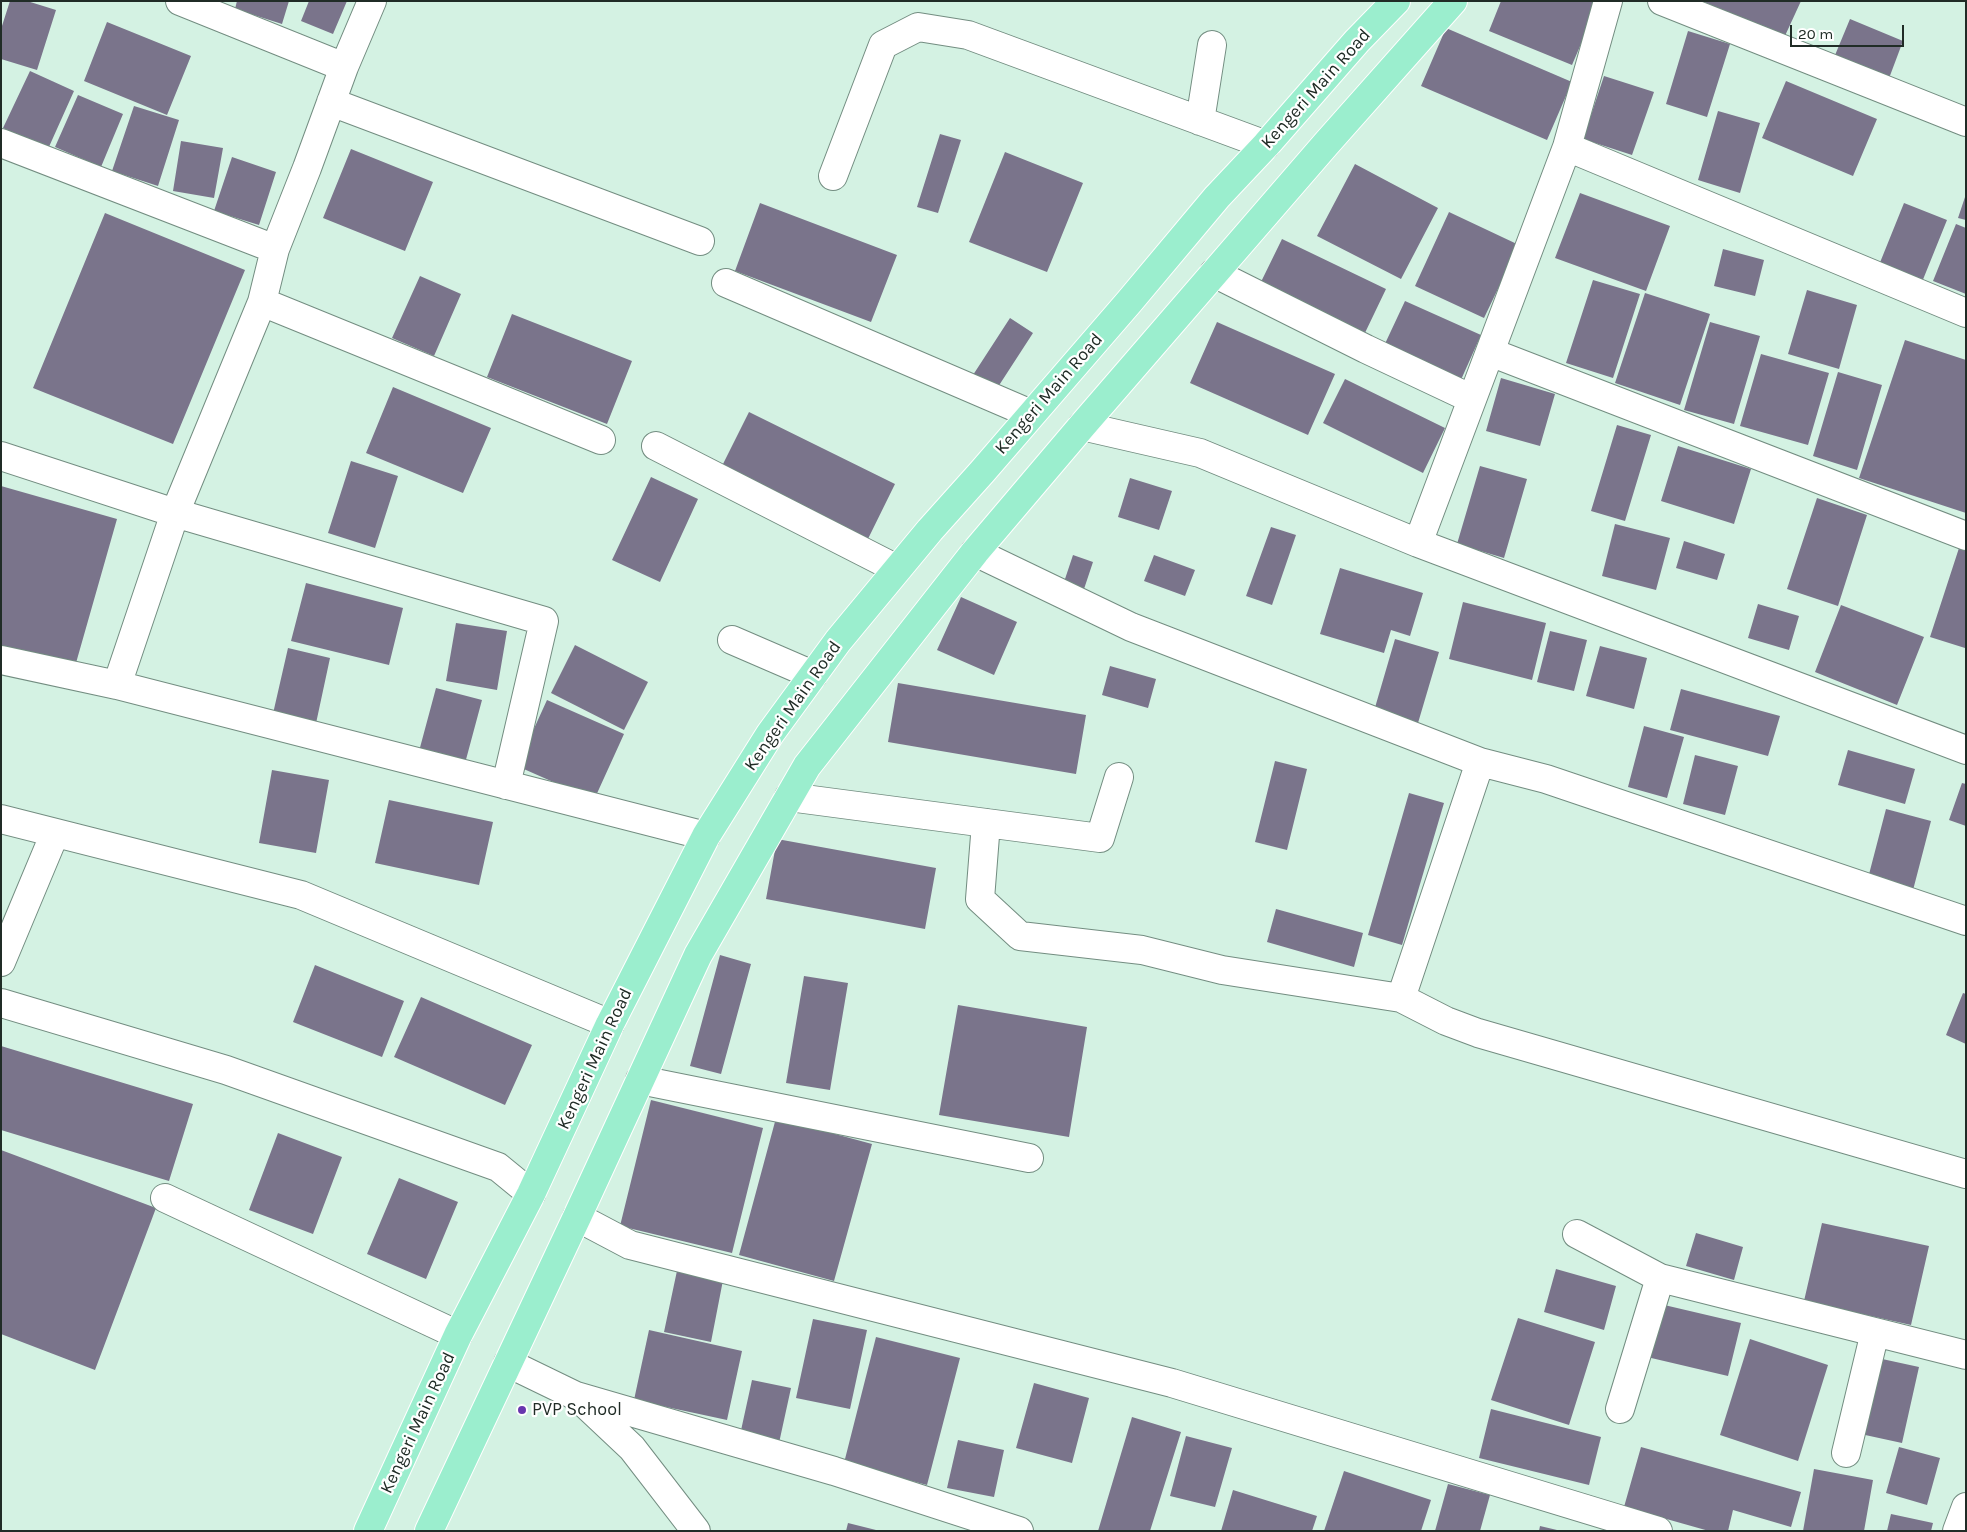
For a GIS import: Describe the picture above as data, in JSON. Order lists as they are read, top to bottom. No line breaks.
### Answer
{"streets":{"main road":["Kengeri Main Road"]},"places":["PVP School"],"scale_bar":"20 m"}
